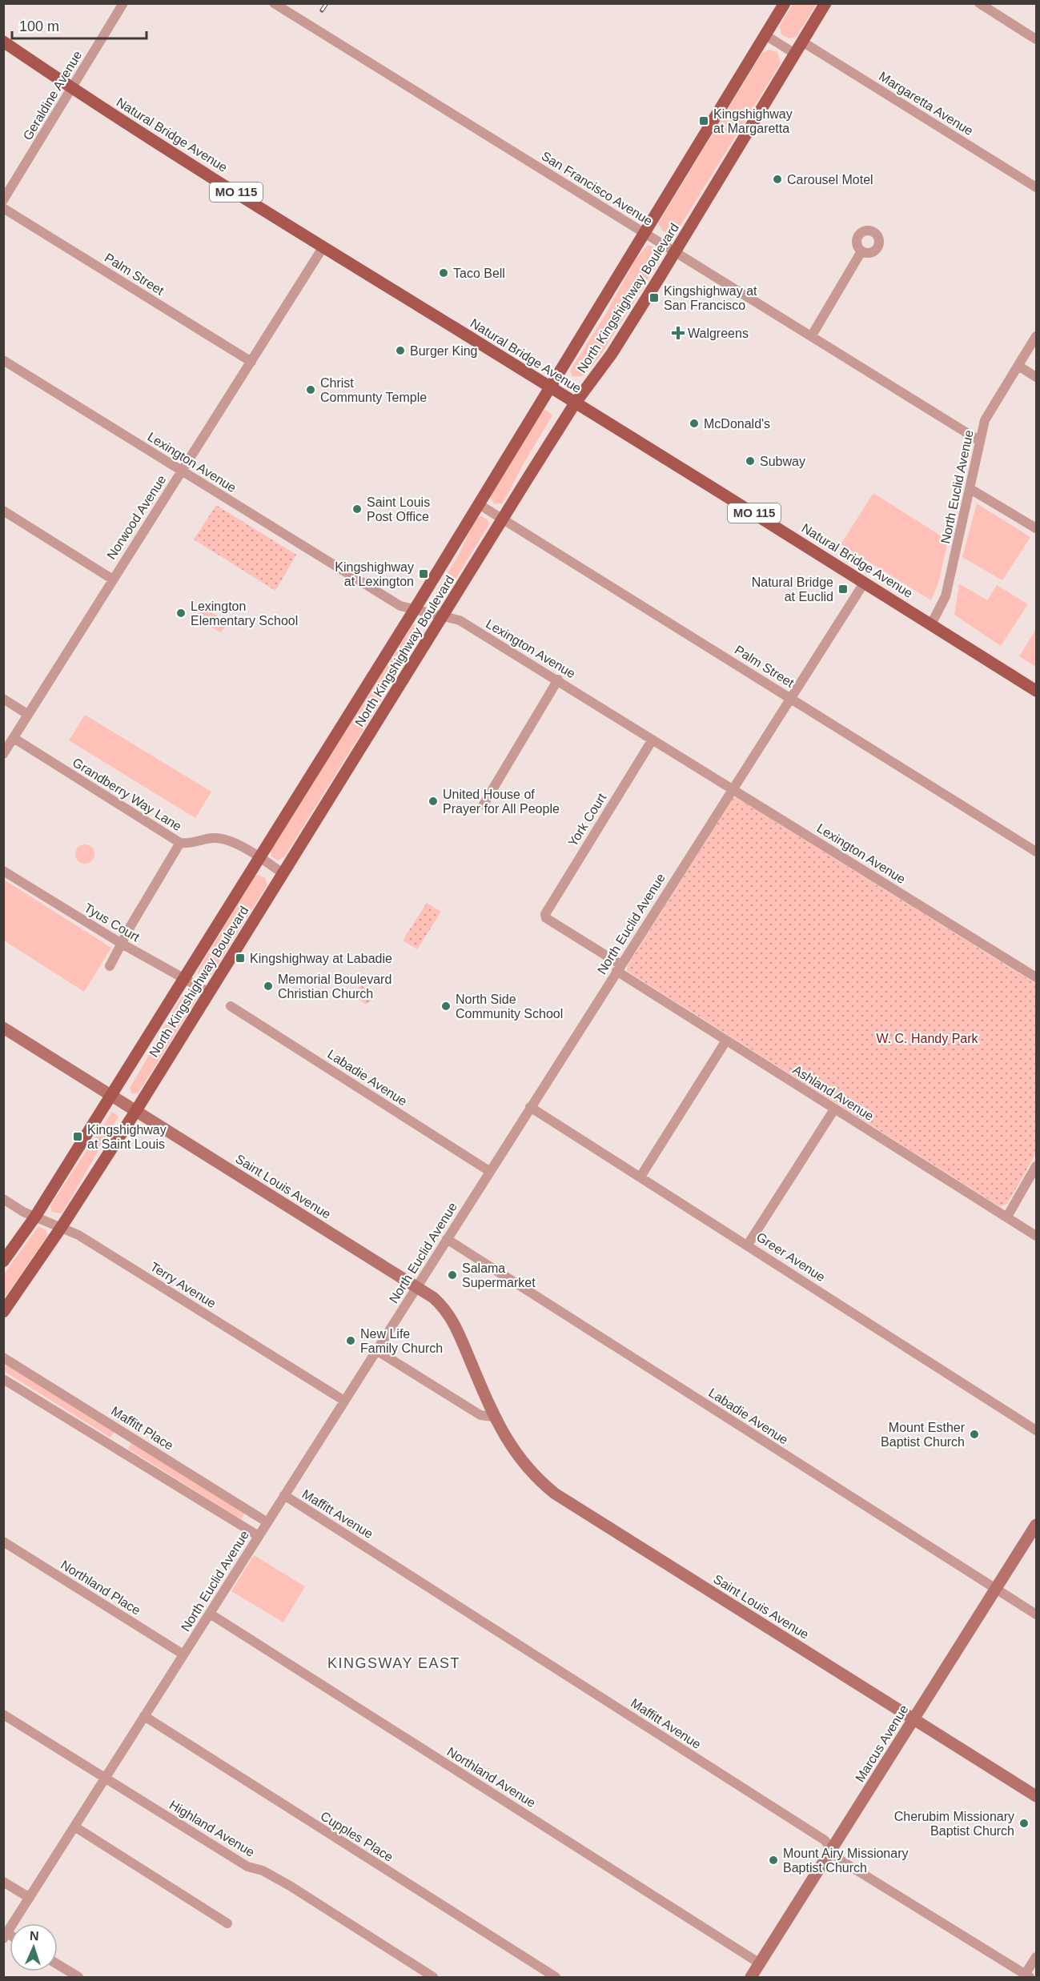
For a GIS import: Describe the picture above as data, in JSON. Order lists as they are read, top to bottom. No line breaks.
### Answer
{"streets":{"main road":["Natural Bridge Avenue","MO 115","North Kingshighway Boulevard"],"street":["Geraldine Avenue","Margaretta Avenue","San Francisco Avenue","Palm Street","Lexington Avenue","North Euclid Avenue","Norwood Avenue","Grandberry Way Lane","York Court","Tyus Court","Labadie Avenue","Ashland Avenue","Saint Louis Avenue","Greer Avenue","Terry Avenue","Maffitt Place","Maffitt Avenue","Northland Place","Marcus Avenue","Northland Avenue","Highland Avenue","Cupples Place"]},"crossings":[["Geraldine Avenue","Natural Bridge Avenue"],["Margaretta Avenue","North Kingshighway Boulevard"],["Natural Bridge Avenue","North Kingshighway Boulevard"],["Natural Bridge Avenue","North Euclid Avenue"],["Natural Bridge Avenue","Norwood Avenue"],["San Francisco Avenue","North Kingshighway Boulevard"],["San Francisco Avenue","North Euclid Avenue"],["Palm Street","North Kingshighway Boulevard"],["Palm Street","North Euclid Avenue"],["Palm Street","Norwood Avenue"],["North Kingshighway Boulevard","Lexington Avenue"],["North Kingshighway Boulevard","Grandberry Way Lane"],["North Kingshighway Boulevard","Tyus Court"],["North Kingshighway Boulevard","Saint Louis Avenue"],["North Kingshighway Boulevard","Terry Avenue"],["Lexington Avenue","North Euclid Avenue"],["Lexington Avenue","Norwood Avenue"],["Lexington Avenue","York Court"],["North Euclid Avenue","Labadie Avenue"],["North Euclid Avenue","Ashland Avenue"],["North Euclid Avenue","Saint Louis Avenue"],["North Euclid Avenue","Greer Avenue"],["North Euclid Avenue","Terry Avenue"],["North Euclid Avenue","Maffitt Place"],["North Euclid Avenue","Maffitt Avenue"],["North Euclid Avenue","Northland Place"],["North Euclid Avenue","Northland Avenue"],["North Euclid Avenue","Highland Avenue"],["North Euclid Avenue","Cupples Place"],["Norwood Avenue","Grandberry Way Lane"],["York Court","Ashland Avenue"],["Labadie Avenue","Marcus Avenue"],["Saint Louis Avenue","Marcus Avenue"],["Maffitt Avenue","Marcus Avenue"],["Marcus Avenue","Northland Avenue"]],"districts":["KINGSWAY EAST"],"parks":["W. C. Handy Park"],"places":{"transit":["Kingshighway at Margaretta","Kingshighway at San Francisco","Kingshighway at Lexington","Natural Bridge at Euclid","Kingshighway at Labadie","Kingshighway at Saint Louis"],"other":["Carousel Motel","Taco Bell","Burger King","Christ Communty Temple","McDonald's","Subway","Saint Louis Post Office","Lexington Elementary School","United House of Prayer for All People","Memorial Boulevard Christian Church","North Side Community School","Salama Supermarket","New Life Family Church","Mount Esther Baptist Church","Cherubim Missionary Baptist Church","Mount Airy Missionary Baptist Church"],"health":["Walgreens"]},"scale_bar":"100 m","north":"top"}
